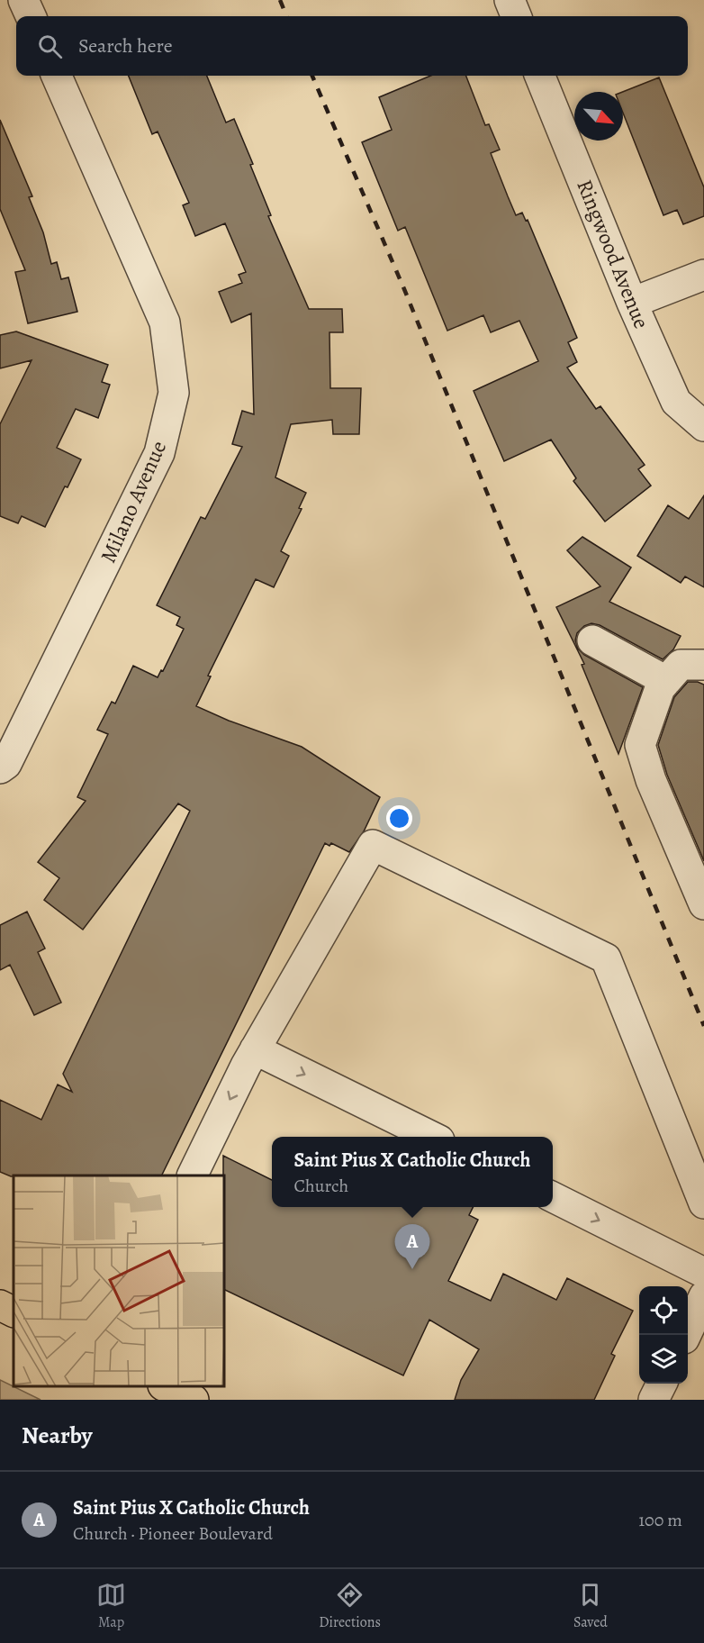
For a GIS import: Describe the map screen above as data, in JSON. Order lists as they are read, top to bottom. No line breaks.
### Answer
{"streets":{"street":["Ringwood Avenue","Milano Avenue"]},"north":"bottom right","page":{"search":"Search here","popup":["Saint Pius X Catholic Church","Church"],"pins":"A","heading":"Nearby","list":[{"mark":"A","name":"Saint Pius X Catholic Church","note":"Church · Pioneer Boulevard","value":"100 m"}],"nav":["Map","Directions","Saved"]}}
